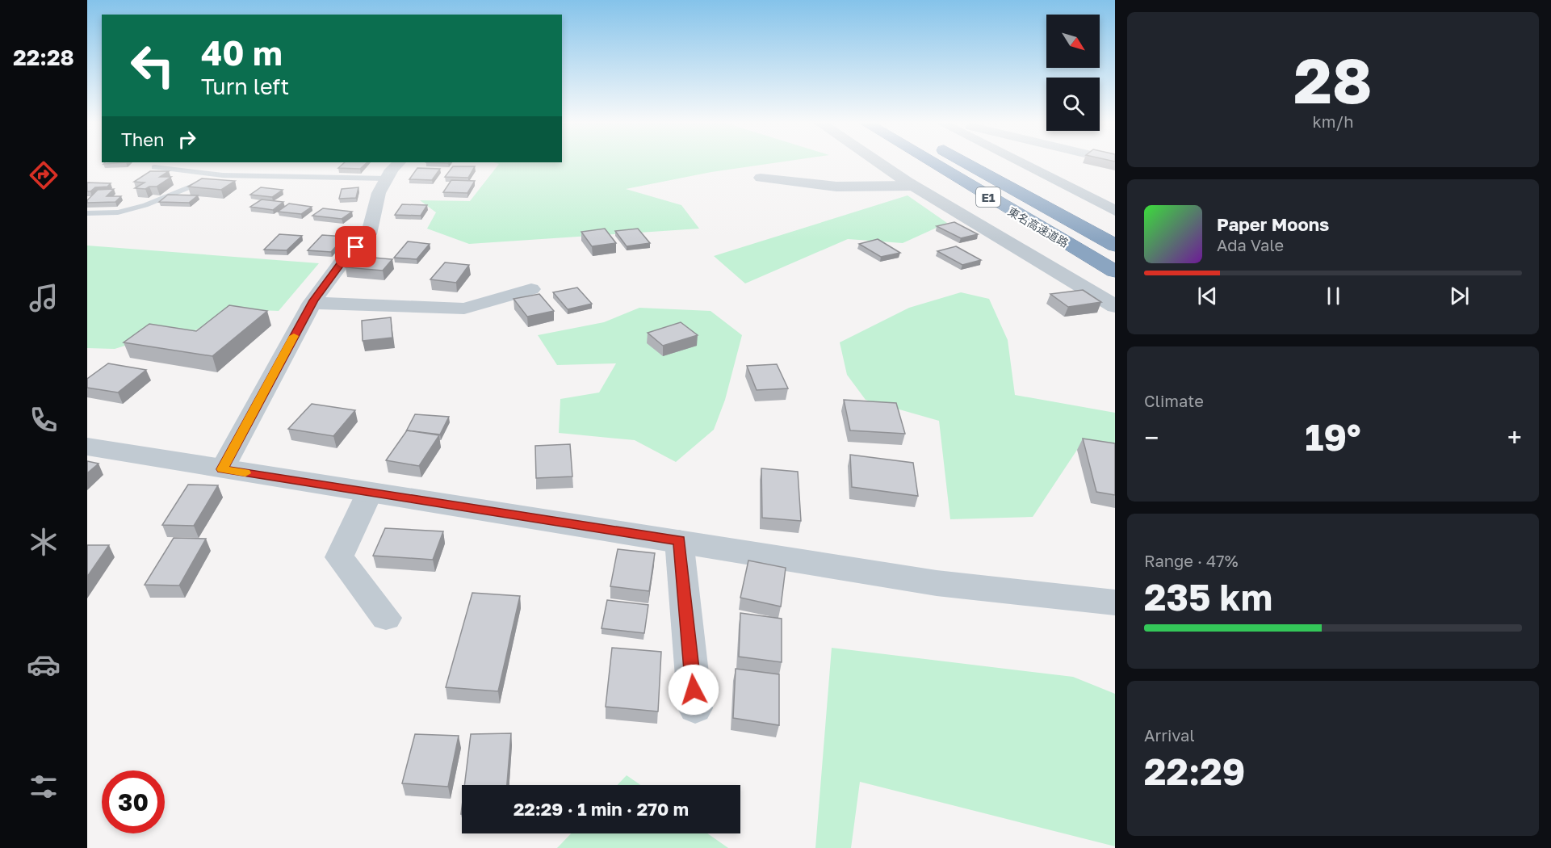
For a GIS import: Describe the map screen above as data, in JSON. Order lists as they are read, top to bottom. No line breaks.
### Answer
{"streets":{"highway":["E1","東名高速道路"]},"north":"bottom right","page":{"tabs":"22:28","tile":[["28","km/h"],"Climate",["Range · 47%","235 km"],["Arrival","22:29"]],"turn":["40 m","Turn left"],"then":"Then","song":["Paper Moons","Ada Vale"],"heat":["−","19°","+"],"limit":"30","trip":"22:29 · 1 min · 270 m"}}
